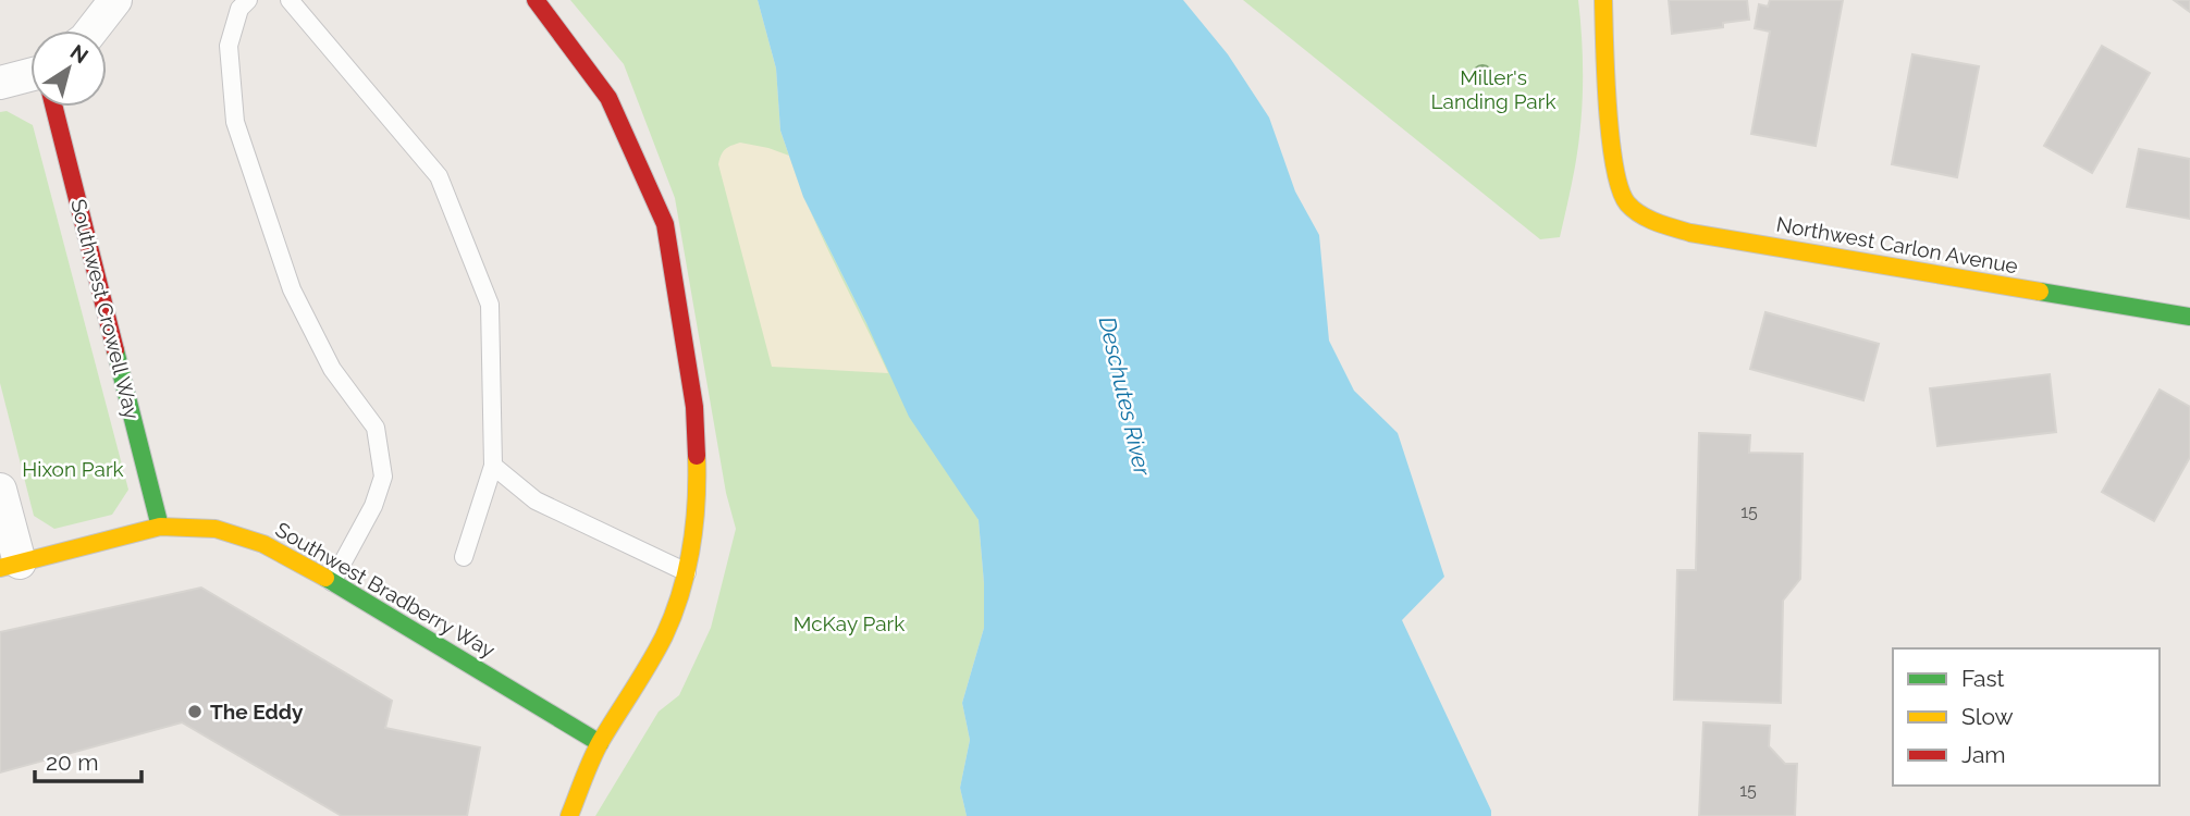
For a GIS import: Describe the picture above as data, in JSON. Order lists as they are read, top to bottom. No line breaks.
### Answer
{"streets":{"street":["Northwest Carlon Avenue","Southwest Crowell Way","Southwest Bradberry Way"]},"crossings":[["Southwest Crowell Way","Southwest Bradberry Way"]],"water":["Deschutes River"],"parks":["Miller's Landing Park","Hixon Park","McKay Park"],"places":["The Eddy"],"house_numbers":["15","15"],"legend":["Fast","Slow","Jam"],"scale_bar":"20 m","north":"top right"}
